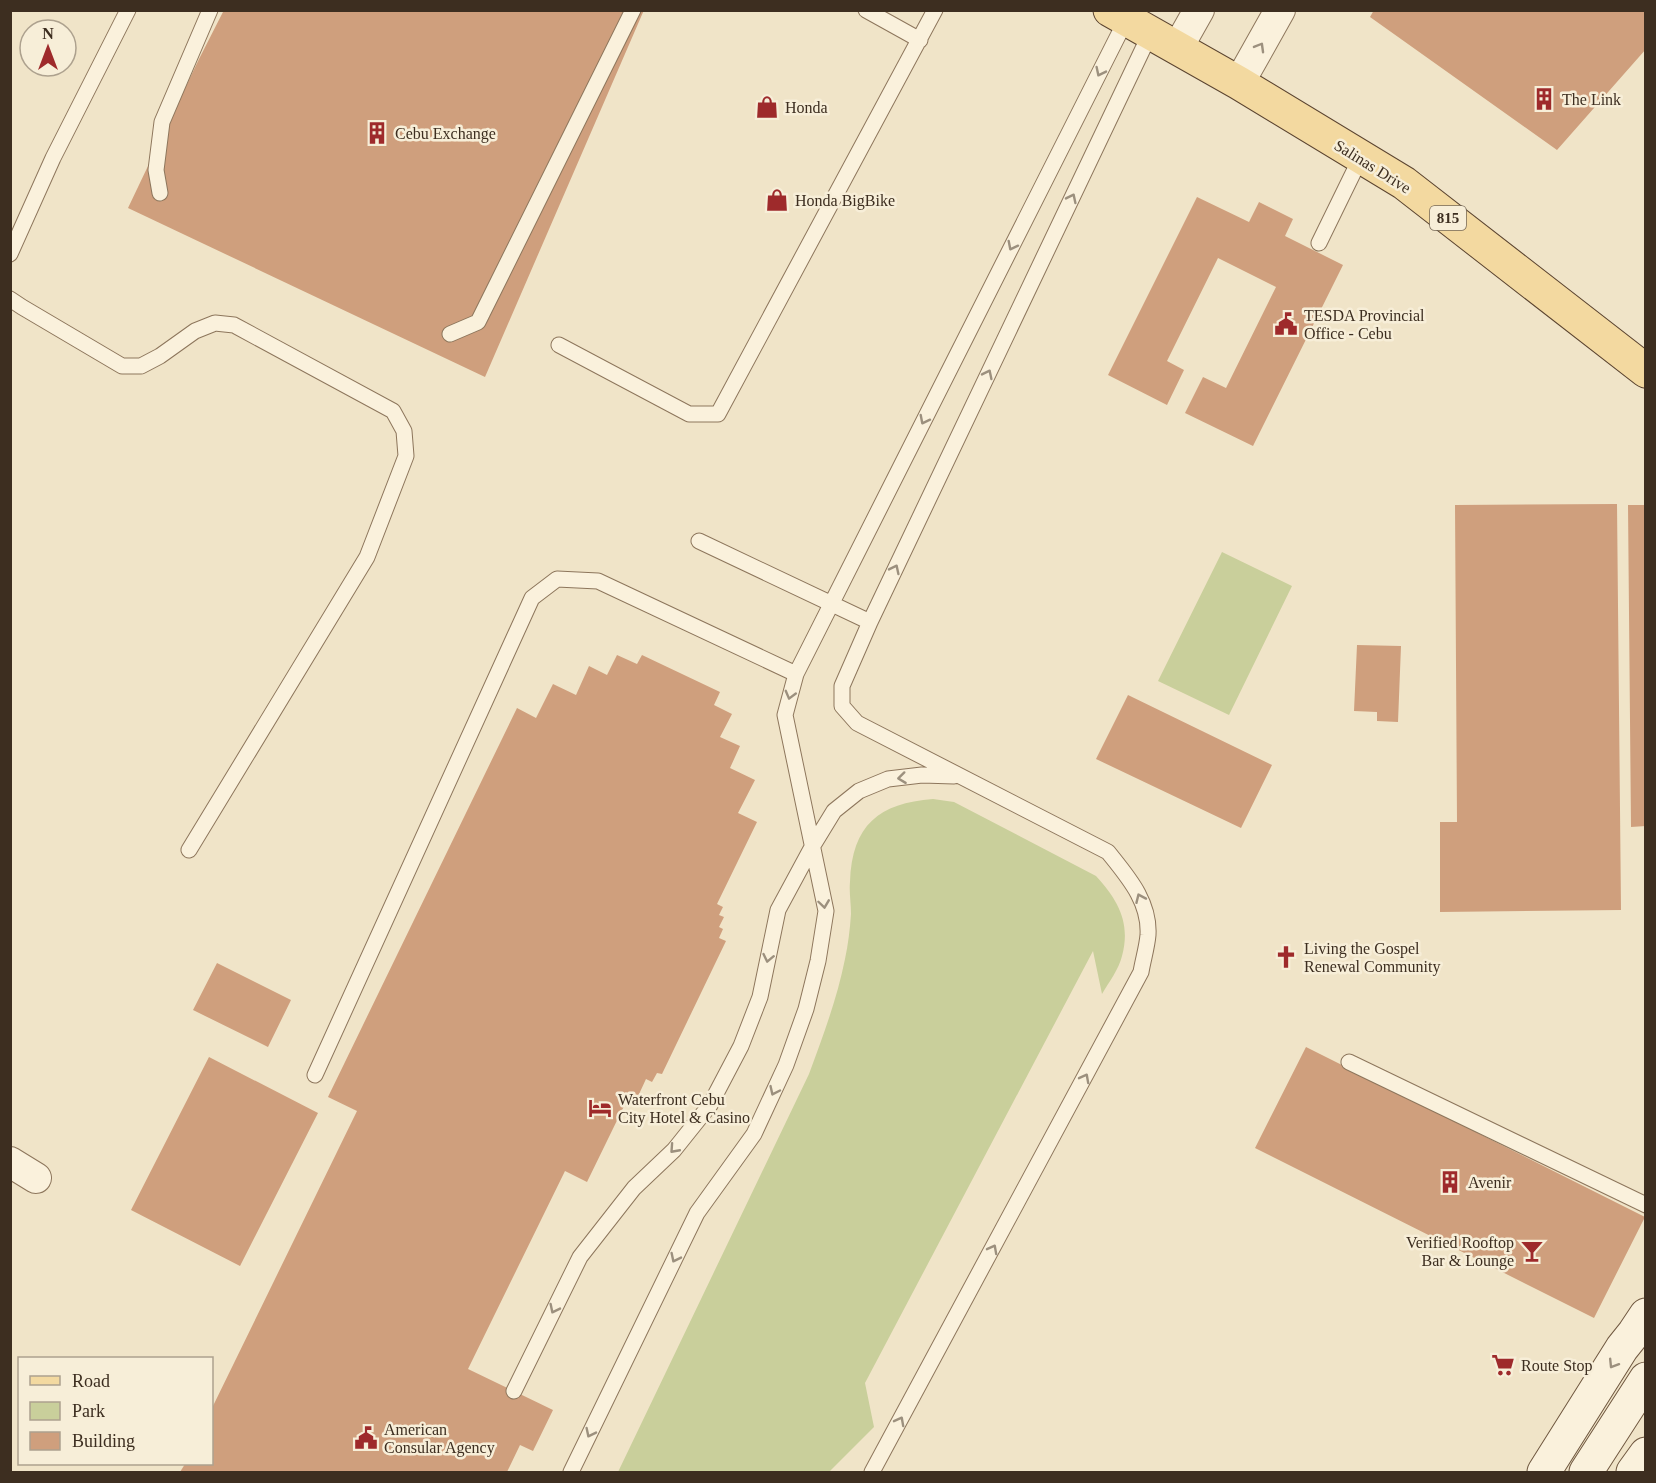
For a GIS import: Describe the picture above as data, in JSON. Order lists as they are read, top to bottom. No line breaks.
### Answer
{"streets":{"main road":["Salinas Drive","815"]},"places":{"building":["The Link","Cebu Exchange","Avenir"],"shop":["Honda","Honda BigBike"],"public building":["TESDA Provincial Office - Cebu","American Consular Agency"],"church":["Living the Gospel Renewal Community"],"hotel":["Waterfront Cebu City Hotel & Casino"],"bar":["Verified Rooftop Bar & Lounge"],"supermarket":["Route Stop"]},"legend":["Road","Park","Building"],"north":"top"}
